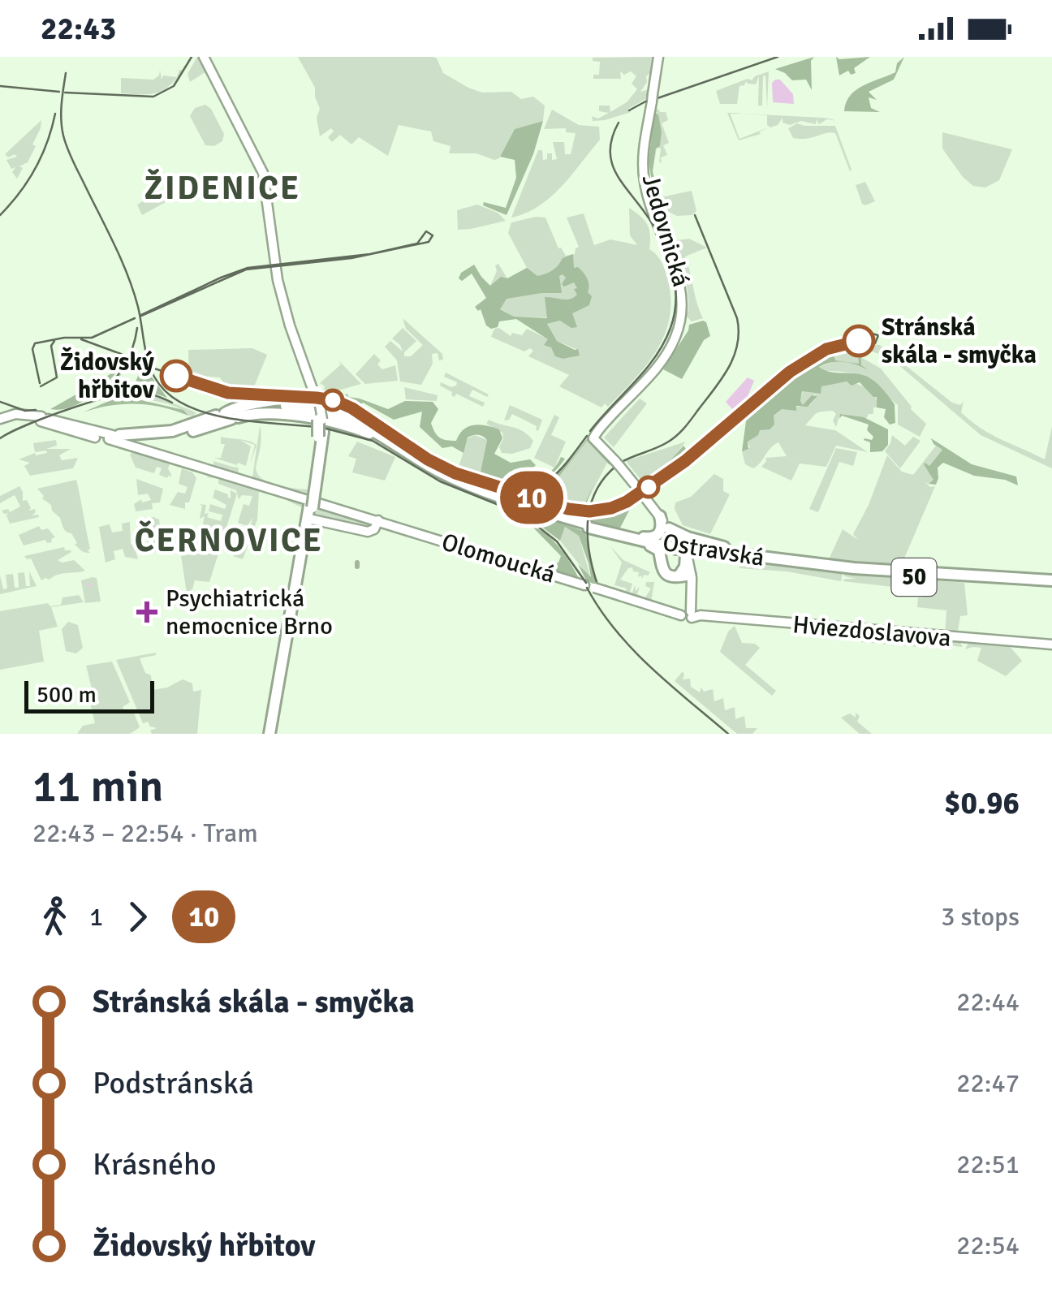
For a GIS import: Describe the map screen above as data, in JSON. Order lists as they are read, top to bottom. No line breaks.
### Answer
{"streets":{"highway":["Ostravská","50"],"main road":["Jedovnická","Olomoucká","Hviezdoslavova"]},"crossings":[["Jedovnická","50"],["Ostravská","50"],["Olomoucká","Hviezdoslavova"]],"districts":["ŽIDENICE","ČERNOVICE"],"places":{"other":["Stránská skála - smyčka","Židovský hřbitov"],"health":["Psychiatrická nemocnice Brno"]},"lines":["tram line 10"],"scale_bar":"500 m","page":{"status":"22:43","on_map":"10","scale":"500 m","heading":["11 min","22:43 – 22:54 · Tram","$0.96"],"legs":["1","10","3 stops"],"list":[{"name":"Stránská skála - smyčka","value":"22:44"},{"name":"Podstránská","value":"22:47"},{"name":"Krásného","value":"22:51"},{"name":"Židovský hřbitov","value":"22:54"}]}}
